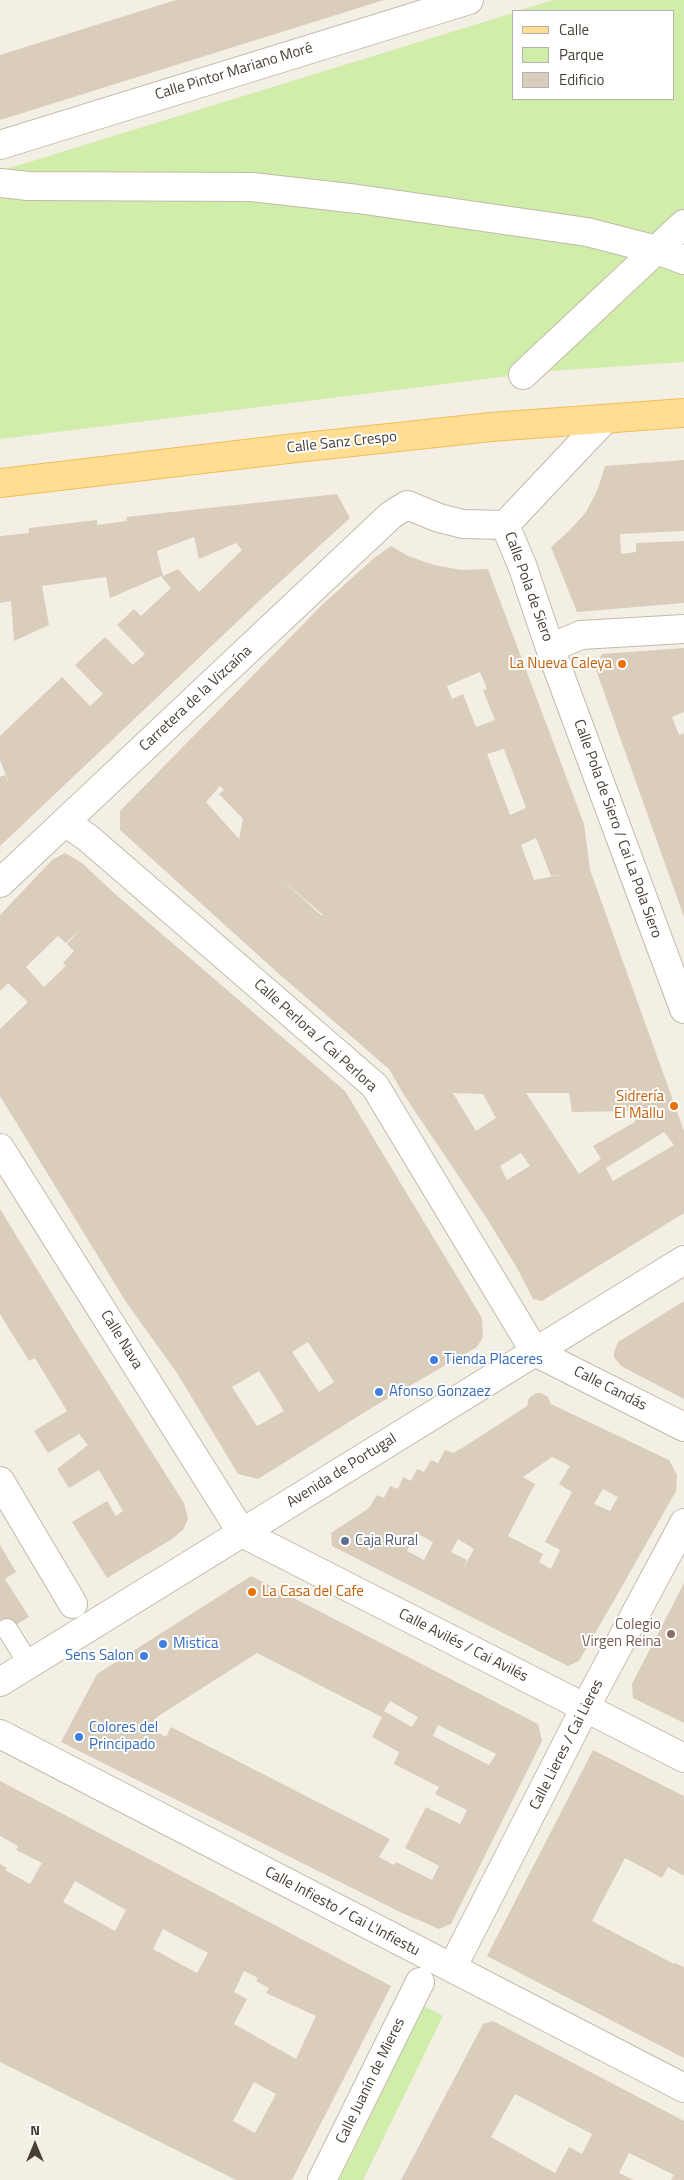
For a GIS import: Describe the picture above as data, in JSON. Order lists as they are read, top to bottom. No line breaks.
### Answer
{"streets":{"main road":["Calle Sanz Crespo"],"street":["Calle Pintor Mariano Moré","Calle Pola de Siero","Carretera de la Vizcaína","Calle Pola de Siero / Cai La Pola Siero","Calle Perlora / Cai Perlora","Calle Nava","Calle Candás","Avenida de Portugal","Calle Avilés / Cai Avilés","Calle Lieres / Cai Lieres","Calle Infiesto / Cai L'Infiestu","Calle Juanín de Mieres"]},"crossings":[["Calle Pola de Siero","Carretera de la Vizcaína"],["Calle Pola de Siero","Calle Pola de Siero / Cai La Pola Siero"],["Carretera de la Vizcaína","Calle Perlora / Cai Perlora"],["Calle Perlora / Cai Perlora","Calle Candás"],["Calle Perlora / Cai Perlora","Avenida de Portugal"],["Calle Nava","Avenida de Portugal"],["Calle Nava","Calle Avilés / Cai Avilés"],["Calle Candás","Avenida de Portugal"],["Avenida de Portugal","Calle Avilés / Cai Avilés"],["Calle Avilés / Cai Avilés","Calle Lieres / Cai Lieres"],["Calle Lieres / Cai Lieres","Calle Infiesto / Cai L'Infiestu"]],"places":["La Nueva Caleya","Sidrería El Mallu","Tienda Placeres","Afonso Gonzaez","Caja Rural","La Casa del Cafe","Colegio Virgen Reina","Mistica","Sens Salon","Colores del Principado"],"legend":["Calle","Parque","Edificio"],"north":"top"}
